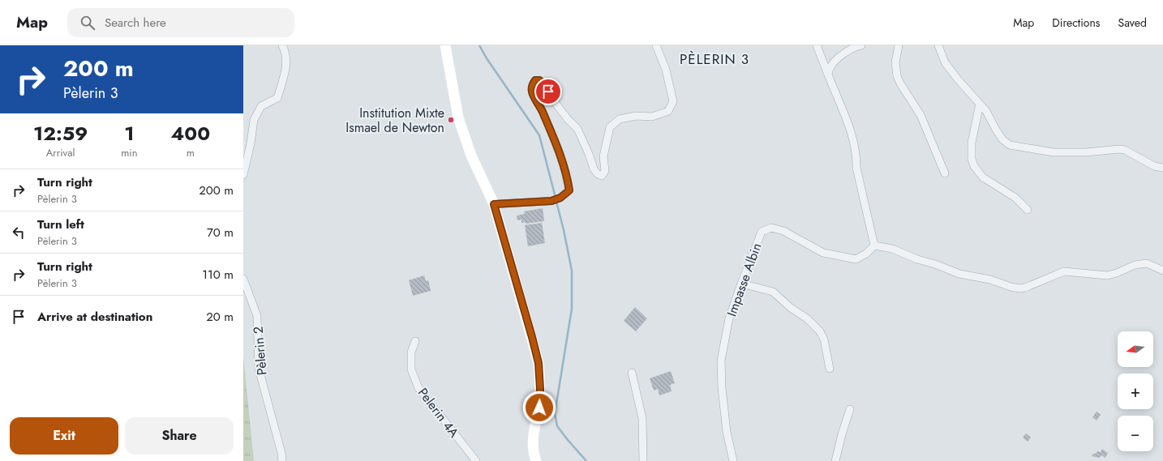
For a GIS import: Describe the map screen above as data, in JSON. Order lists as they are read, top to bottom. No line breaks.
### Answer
{"streets":{"street":["Impasse Albin","Pèlerin 2","Pelerin 4A"]},"districts":["PÈLERIN 3"],"places":["Institution Mixte Ismael de Newton"],"north":"left","page":{"header":"Map","search":"Search here","nav":["Map","Directions","Saved"],"turn":["200 m","Pèlerin 3"],"eta":["12:59","Arrival","1","min","400","m"],"list":[{"name":"Turn right","note":"Pèlerin 3","value":"200 m"},{"name":"Turn left","note":"Pèlerin 3","value":"70 m"},{"name":"Turn right","note":"Pèlerin 3","value":"110 m"},{"name":"Arrive at destination","value":"20 m"}],"map_buttons":["+","−"],"buttons":["Exit","Share"]}}
